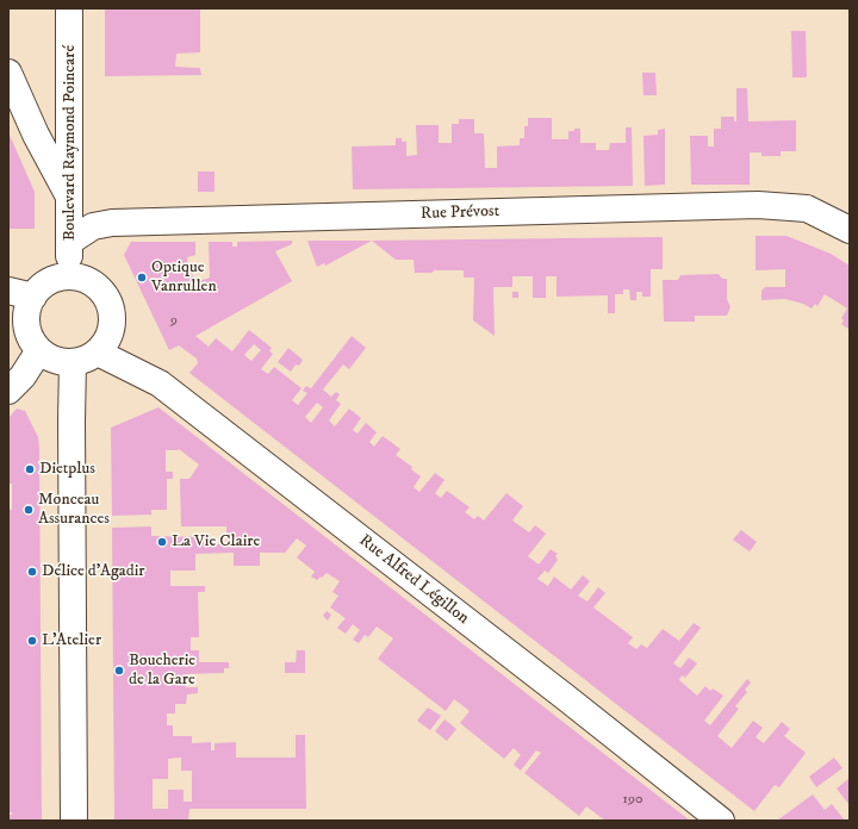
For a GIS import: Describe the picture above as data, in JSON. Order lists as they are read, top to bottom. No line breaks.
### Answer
{"streets":{"street":["Boulevard Raymond Poincaré","Rue Prévost","Rue Alfred Légillon"]},"crossings":[["Boulevard Raymond Poincaré","Rue Prévost"],["Boulevard Raymond Poincaré","Rue Alfred Légillon"]],"places":["Optique Vanrullen","Dietplus","Monceau Assurances","La Vie Claire","Délice d'Agadir","L'Atelier","Boucherie de la Gare"],"house_numbers":["9","190"]}
